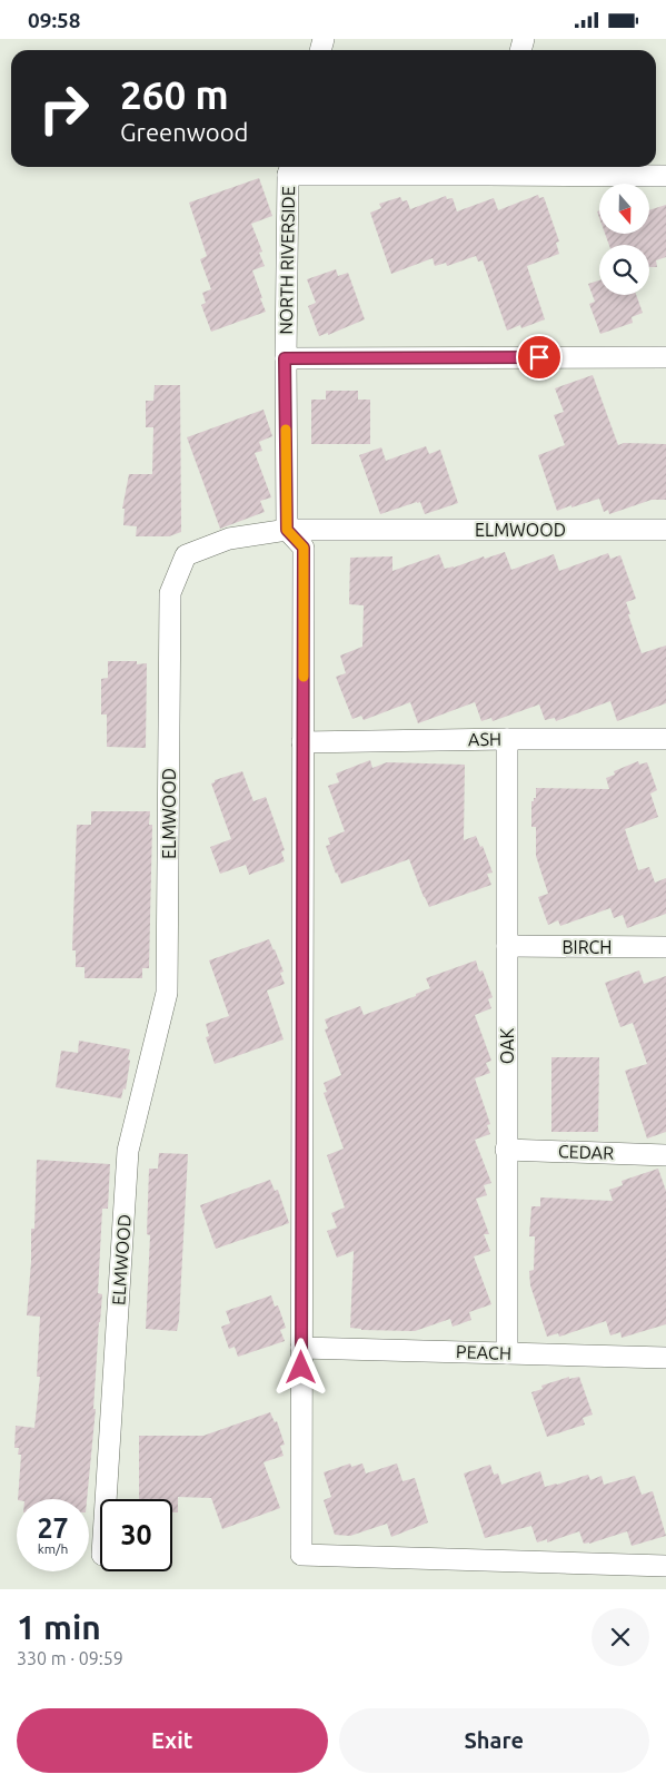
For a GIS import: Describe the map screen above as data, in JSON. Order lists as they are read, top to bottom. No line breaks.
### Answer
{"streets":{"street":["NORTH RIVERSIDE","ELMWOOD","ASH","BIRCH","OAK","CEDAR","PEACH"]},"crossings":[["NORTH RIVERSIDE","ELMWOOD"],["ASH","OAK"],["BIRCH","OAK"],["OAK","CEDAR"],["OAK","PEACH"]],"north":"bottom","page":{"status":"09:58","turn":["260 m","Greenwood"],"speed":"27 km/h","limit":"30","heading":["1 min","330 m · 09:59"],"buttons":["Exit","Share"]}}
